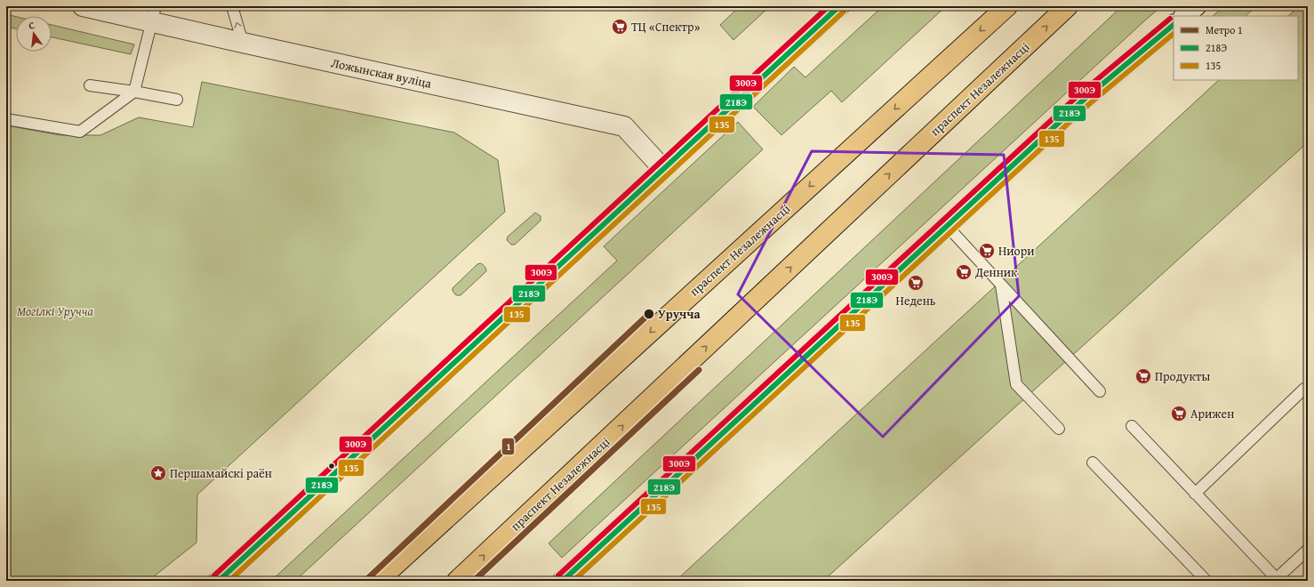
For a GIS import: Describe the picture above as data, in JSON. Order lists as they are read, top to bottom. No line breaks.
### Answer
{"streets":{"highway":["праспект Незалежнасці"],"main road":["Ложынская вуліца"]},"parks":["Могілкі Уручча"],"places":{"supermarket":["ТЦ «Спектр»","Ниори","Денник","Недень","Продукты","Арижен"],"other":["Уручча"],"place":["Першамайскі раён"]},"lines":["transit line 218Э","transit line 300Э","transit line 135","metro line 1"],"legend":["Метро 1","218Э","135"],"north":"top"}
